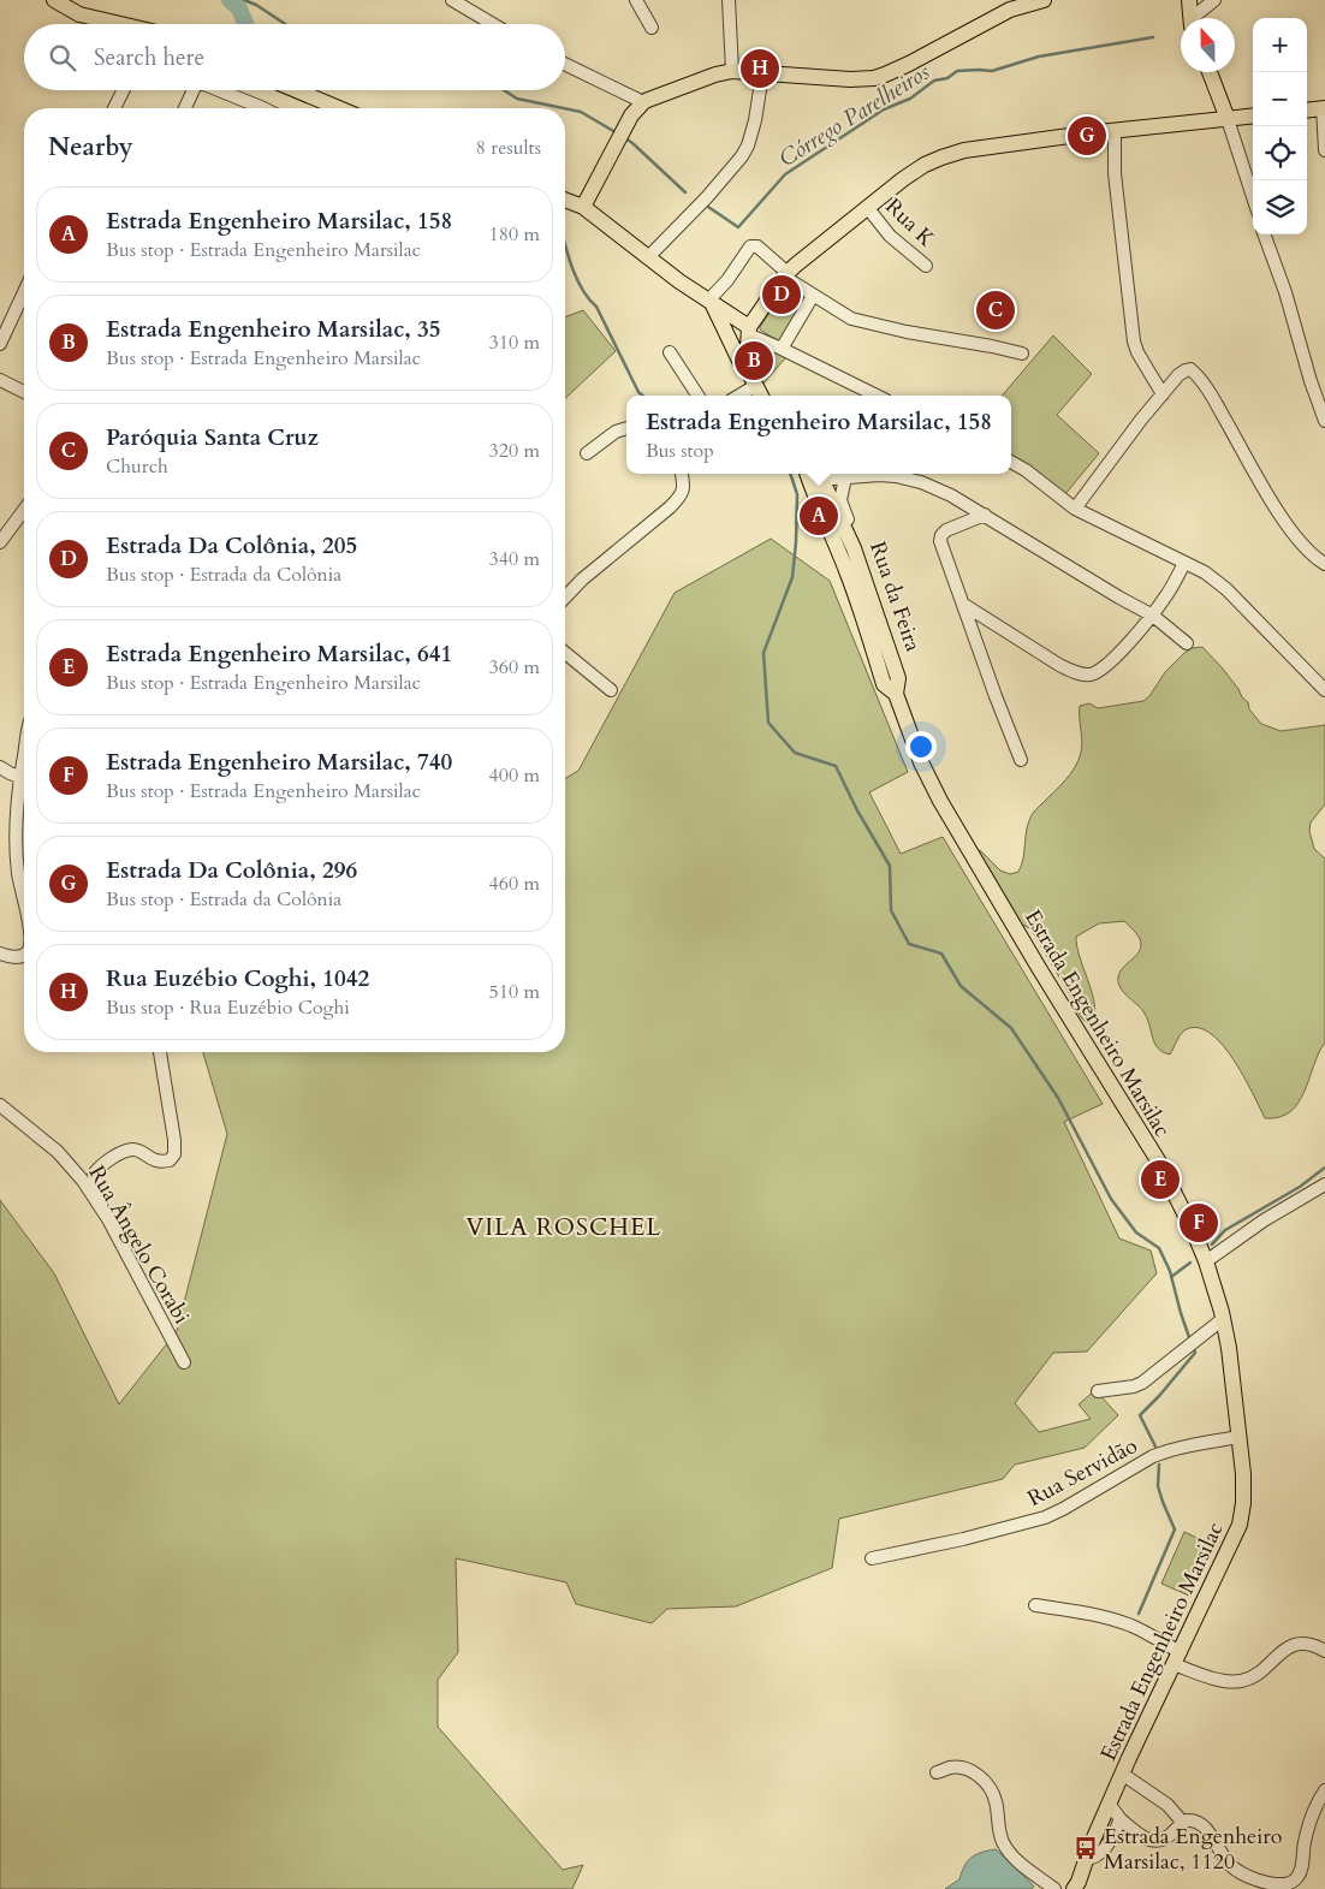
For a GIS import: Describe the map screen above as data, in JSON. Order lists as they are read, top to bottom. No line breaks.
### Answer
{"streets":{"main road":["Estrada Engenheiro Marsilac"],"street":["Rua K","Rua Ângelo Corabi","Rua Servidão"]},"crossings":[["Estrada Engenheiro Marsilac","Rua Servidão"]],"districts":["VILA ROSCHEL"],"water":["Córrego Parelheiros"],"places":{"bus stop":["Estrada Engenheiro Marsilac, 1120"]},"north":"top","page":{"map_buttons":["+","−"],"search":"Search here","pins":["H","G","D","C","B","A","E","F"],"heading":["Nearby","8 results"],"list":[{"mark":"A","name":"Estrada Engenheiro Marsilac, 158","note":"Bus stop · Estrada Engenheiro Marsilac","value":"180 m"},{"mark":"B","name":"Estrada Engenheiro Marsilac, 35","note":"Bus stop · Estrada Engenheiro Marsilac","value":"310 m"},{"mark":"C","name":"Paróquia Santa Cruz","note":"Church","value":"320 m"},{"mark":"D","name":"Estrada Da Colônia, 205","note":"Bus stop · Estrada da Colônia","value":"340 m"},{"mark":"E","name":"Estrada Engenheiro Marsilac, 641","note":"Bus stop · Estrada Engenheiro Marsilac","value":"360 m"},{"mark":"F","name":"Estrada Engenheiro Marsilac, 740","note":"Bus stop · Estrada Engenheiro Marsilac","value":"400 m"},{"mark":"G","name":"Estrada Da Colônia, 296","note":"Bus stop · Estrada da Colônia","value":"460 m"},{"mark":"H","name":"Rua Euzébio Coghi, 1042","note":"Bus stop · Rua Euzébio Coghi","value":"510 m"}],"popup":["Estrada Engenheiro Marsilac, 158","Bus stop"]}}
